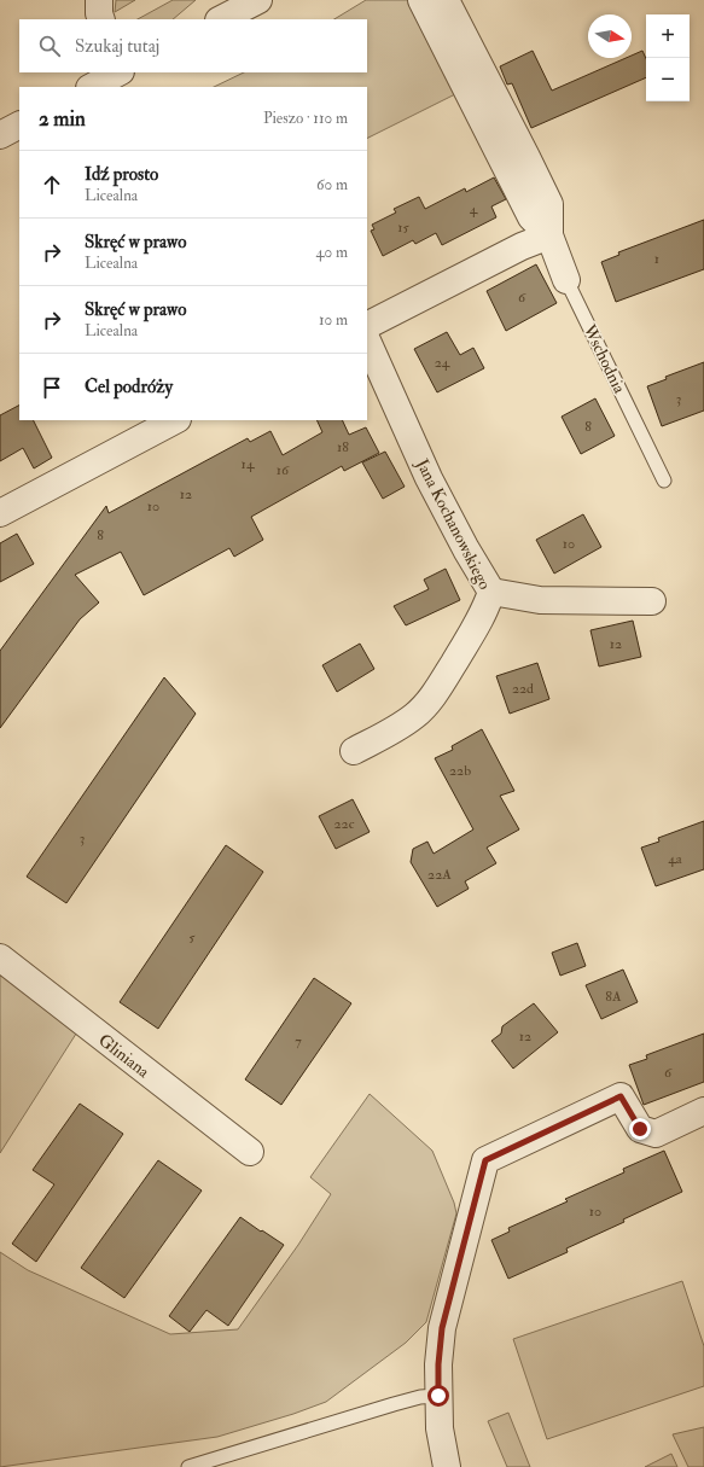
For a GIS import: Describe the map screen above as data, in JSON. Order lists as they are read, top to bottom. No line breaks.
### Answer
{"streets":{"street":["Wschodnia","Jana Kochanowskiego","Gliniana"]},"house_numbers":["4","15","1","6","24","3","8","18","14","16","12","10","8","10","12","22d","22b","22c","3","4a","22A","5","8A","12","7","6","10"],"north":"right","page":{"map_buttons":["+","−"],"search":"Szukaj tutaj","heading":["2 min","Pieszo · 110 m"],"list":[["Idź prosto","Licealna","60 m"],["Skręć w prawo","Licealna","40 m"],["Skręć w prawo","Licealna","10 m"],"Cel podróży"]}}
